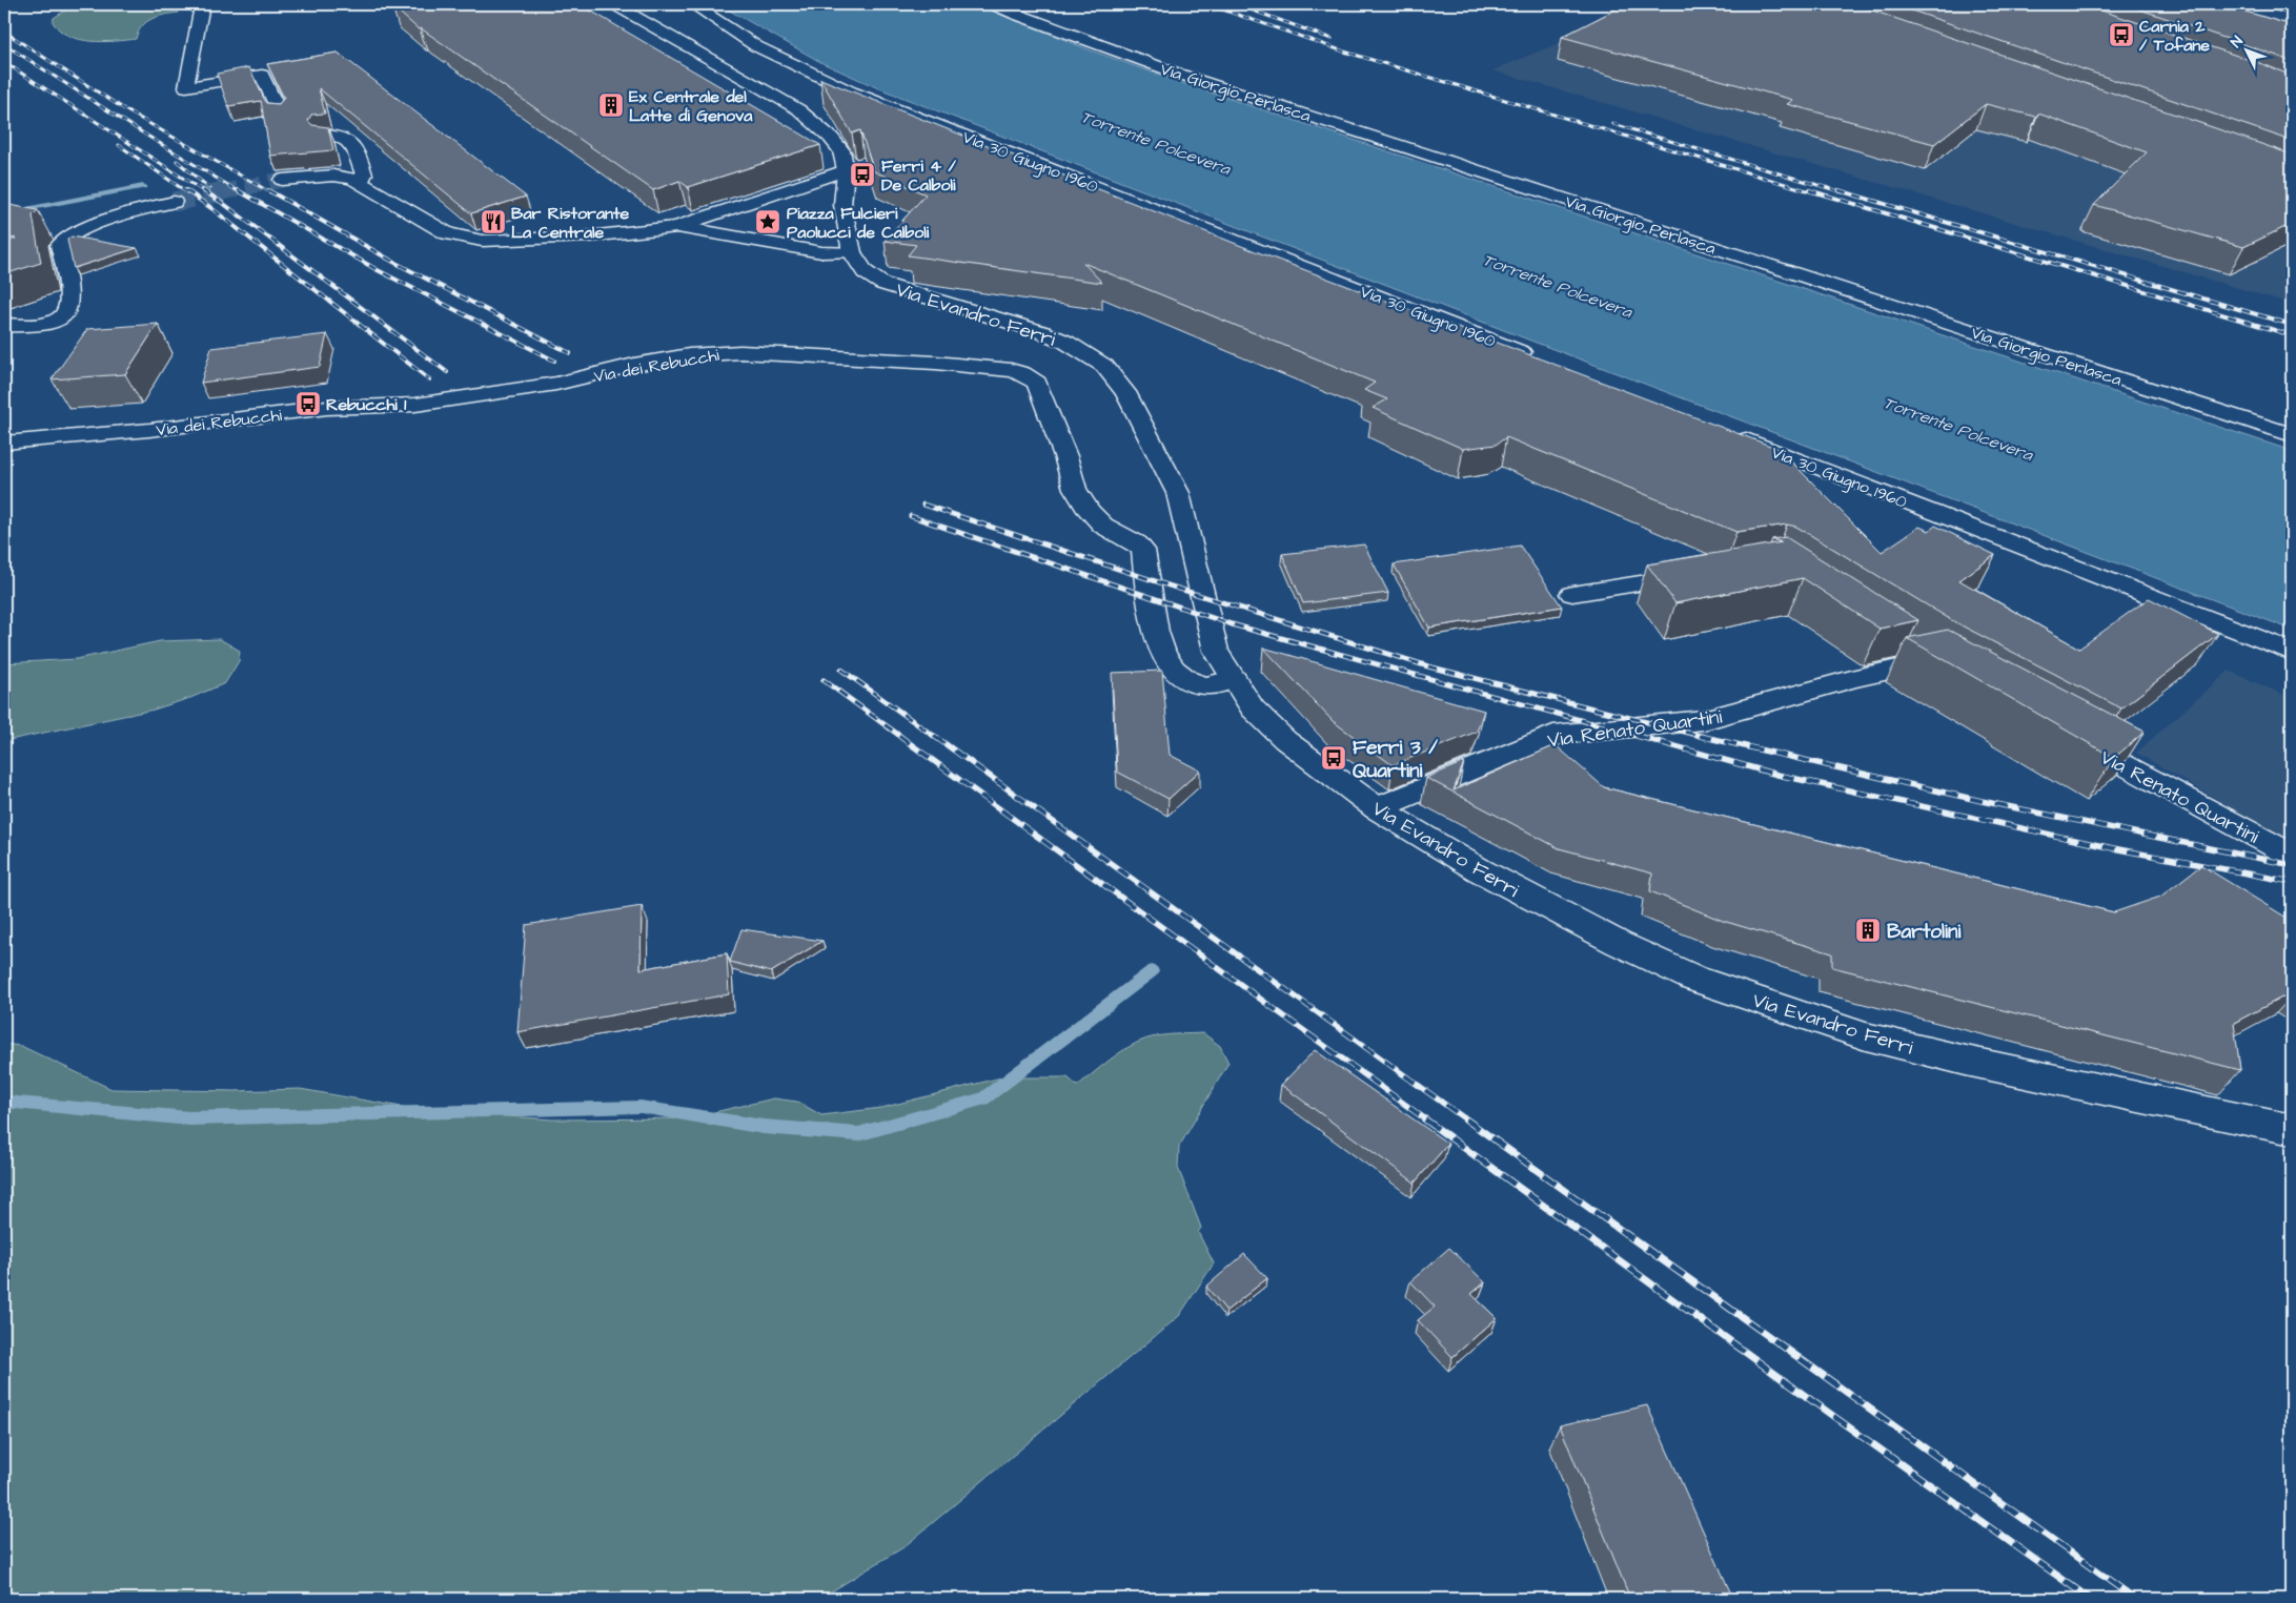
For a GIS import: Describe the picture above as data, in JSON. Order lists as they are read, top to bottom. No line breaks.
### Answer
{"streets":{"main road":["Via Giorgio Perlasca","Via 30 Giugno 1960","Via Evandro Ferri","Via dei Rebucchi","Via Renato Quartini"]},"crossings":[["Via Evandro Ferri","Via dei Rebucchi"],["Via Evandro Ferri","Via Renato Quartini"]],"water":["Torrente Polcevera"],"places":{"bus stop":["Carnia 2 / Tofane","Ferri 4 / De Calboli","Rebucchi 1","Ferri 3 / Quartini"],"building":["Ex Centrale del Latte di Genova","Bartolini"],"restaurant":["Bar Ristorante La Centrale"],"place":["Piazza Fulcieri Paolucci de Calboli"]},"north":"top left"}
